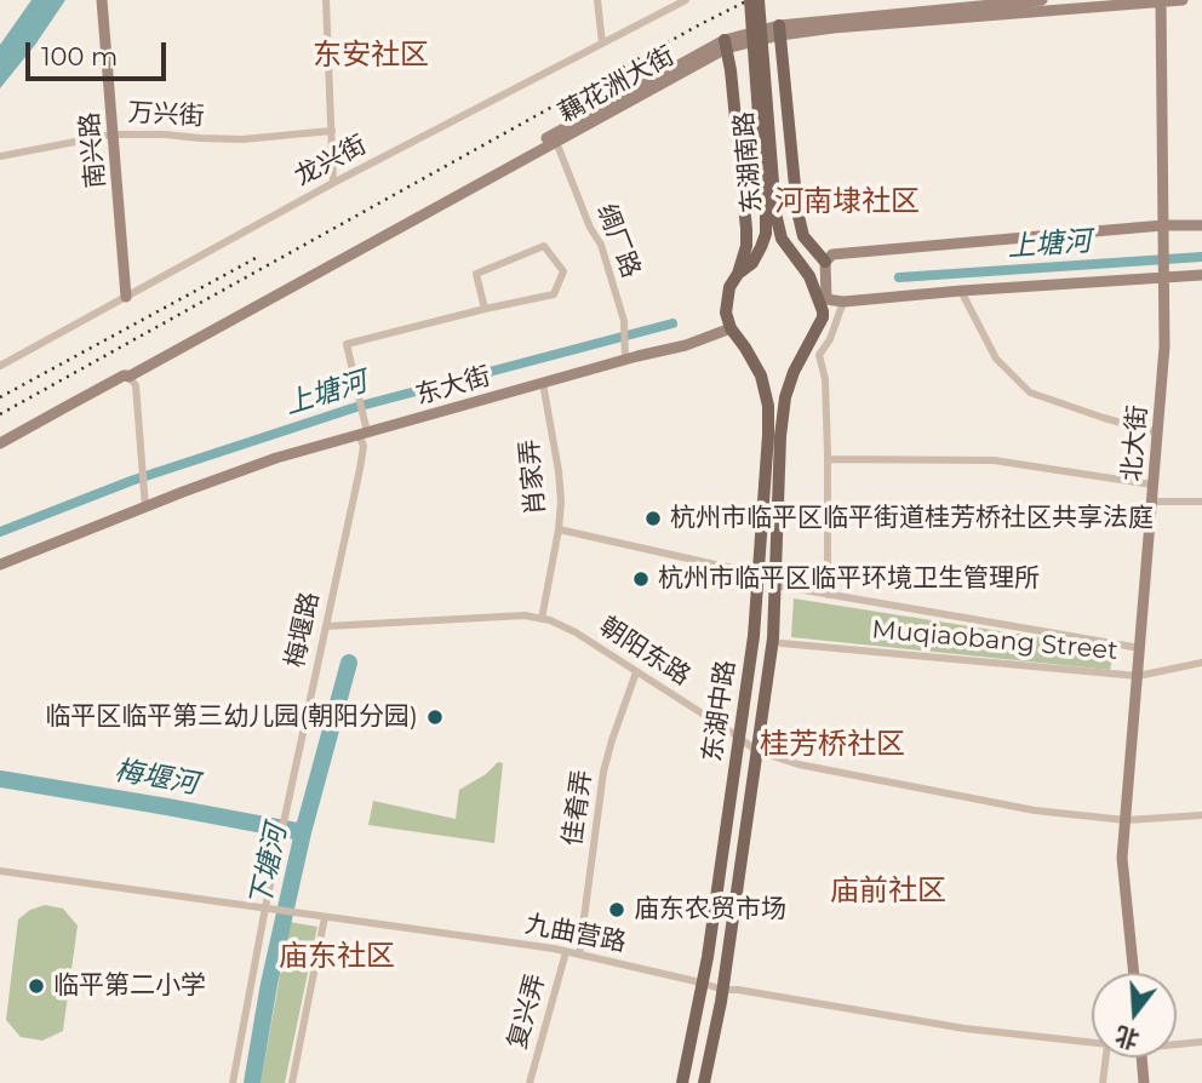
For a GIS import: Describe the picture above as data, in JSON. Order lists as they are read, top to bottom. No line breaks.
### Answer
{"streets":{"main road":["藕花洲大街","南兴路","东湖南路","东大街","北大街","东湖中路"],"street":["万兴街","龙兴街","绸厂路","肖家弄","梅堰路","Muqiaobang Street","朝阳东路","佳肴弄","九曲营路","复兴弄"]},"crossings":[["藕花洲大街","绸厂路"],["藕花洲大街","北大街"],["万兴街","南兴路"],["南兴路","龙兴街"],["东湖南路","东湖中路"],["绸厂路","东大街"],["东大街","肖家弄"],["东大街","梅堰路"],["东大街","东湖中路"],["北大街","Muqiaobang Street"],["北大街","朝阳东路"],["肖家弄","朝阳东路"],["梅堰路","朝阳东路"],["梅堰路","九曲营路"],["朝阳东路","东湖中路"],["朝阳东路","佳肴弄"],["东湖中路","九曲营路"],["佳肴弄","九曲营路"],["九曲营路","复兴弄"]],"districts":["东安社区","河南埭社区","桂芳桥社区","庙前社区","庙东社区"],"water":["上塘河","梅堰河","下塘河"],"places":["杭州市临平区临平街道桂芳桥社区共享法庭","杭州市临平区临平环境卫生管理所","临平区临平第三幼儿园(朝阳分园)","庙东农贸市场","临平第二小学"],"scale_bar":"100 m","north":"bottom"}
